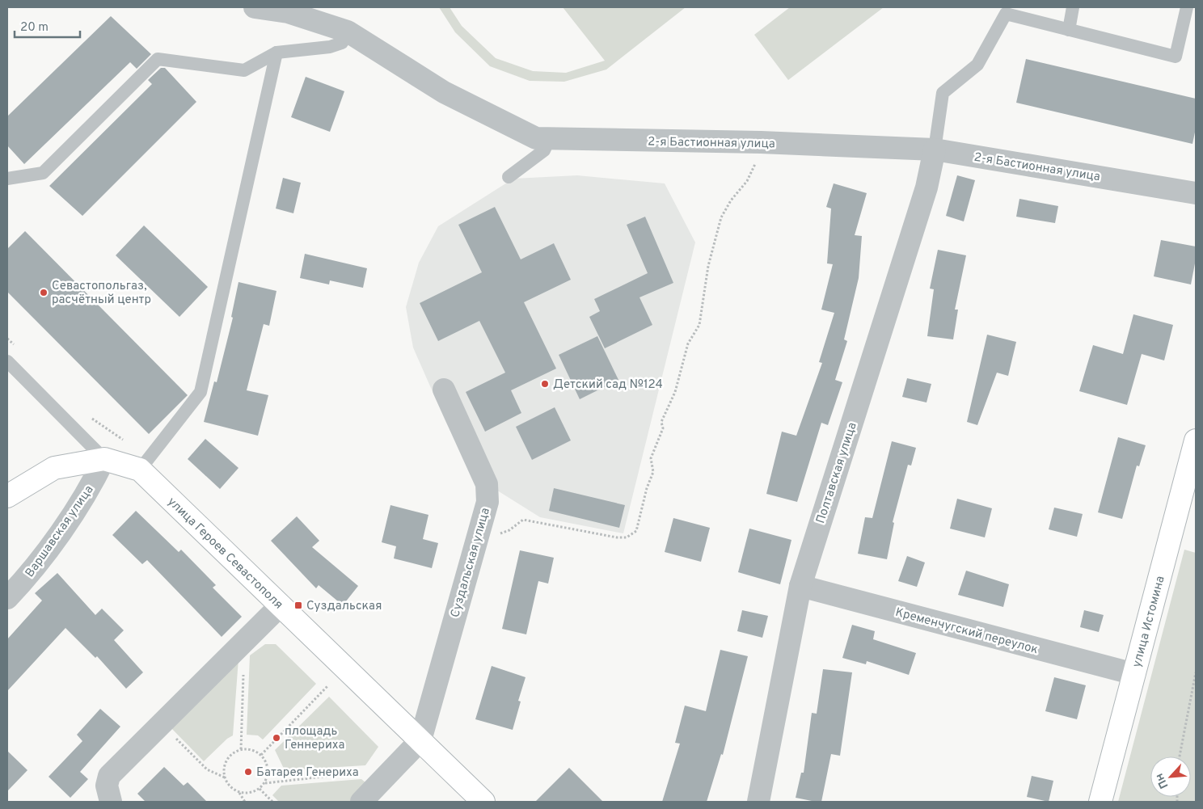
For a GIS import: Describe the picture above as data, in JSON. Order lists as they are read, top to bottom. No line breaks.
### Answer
{"streets":{"main road":["улица Героев Севастополя","улица Истомина"],"street":["2-я Бастионная улица","Полтавская улица","Варшавская улица","Суздальская улица","Кременчугский переулок"]},"crossings":[["2-я Бастионная улица","Полтавская улица"],["Полтавская улица","Кременчугский переулок"],["Варшавская улица","улица Героев Севастополя"],["улица Героев Севастополя","Суздальская улица"],["улица Истомина","Кременчугский переулок"]],"places":{"other":["Севастопольгаз, расчётный центр","Детский сад №124","площадь Геннериха","Батарея Генериха"],"transit":["Суздальская"]},"scale_bar":"20 m","north":"bottom left"}
